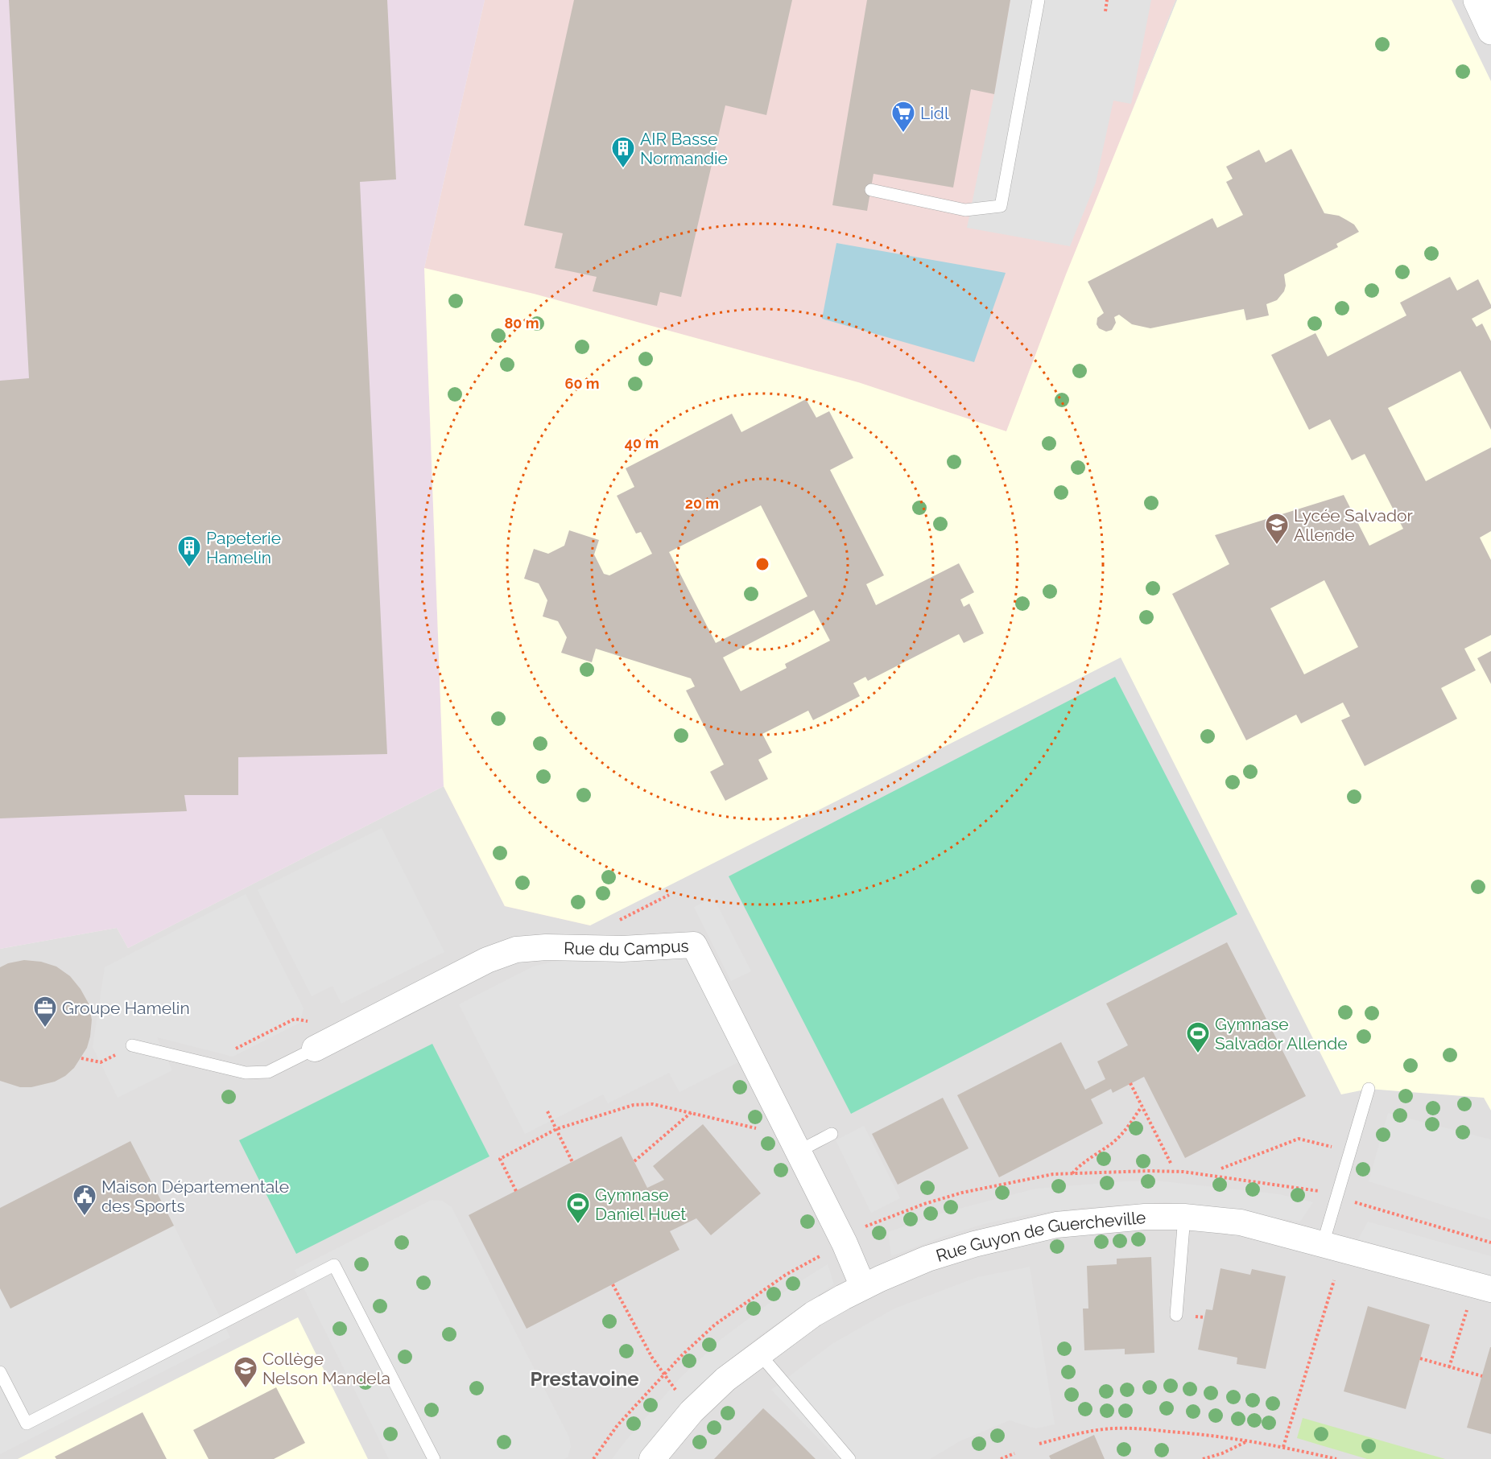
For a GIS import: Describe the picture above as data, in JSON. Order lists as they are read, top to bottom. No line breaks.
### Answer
{"streets":{"street":["Rue du Campus","Rue Guyon de Guercheville"]},"crossings":[["Rue du Campus","Rue Guyon de Guercheville"]],"districts":["Prestavoine"],"places":{"supermarket":["Lidl"],"building":["AIR Basse Normandie","Papeterie Hamelin"],"school or university":["Lycée Salvador Allende","Collège Nelson Mandela"],"office":["Groupe Hamelin"],"sports":["Gymnase Salvador Allende","Gymnase Daniel Huet"],"public building":["Maison Départementale des Sports"]},"rings":["80 m","60 m","40 m","20 m"]}
